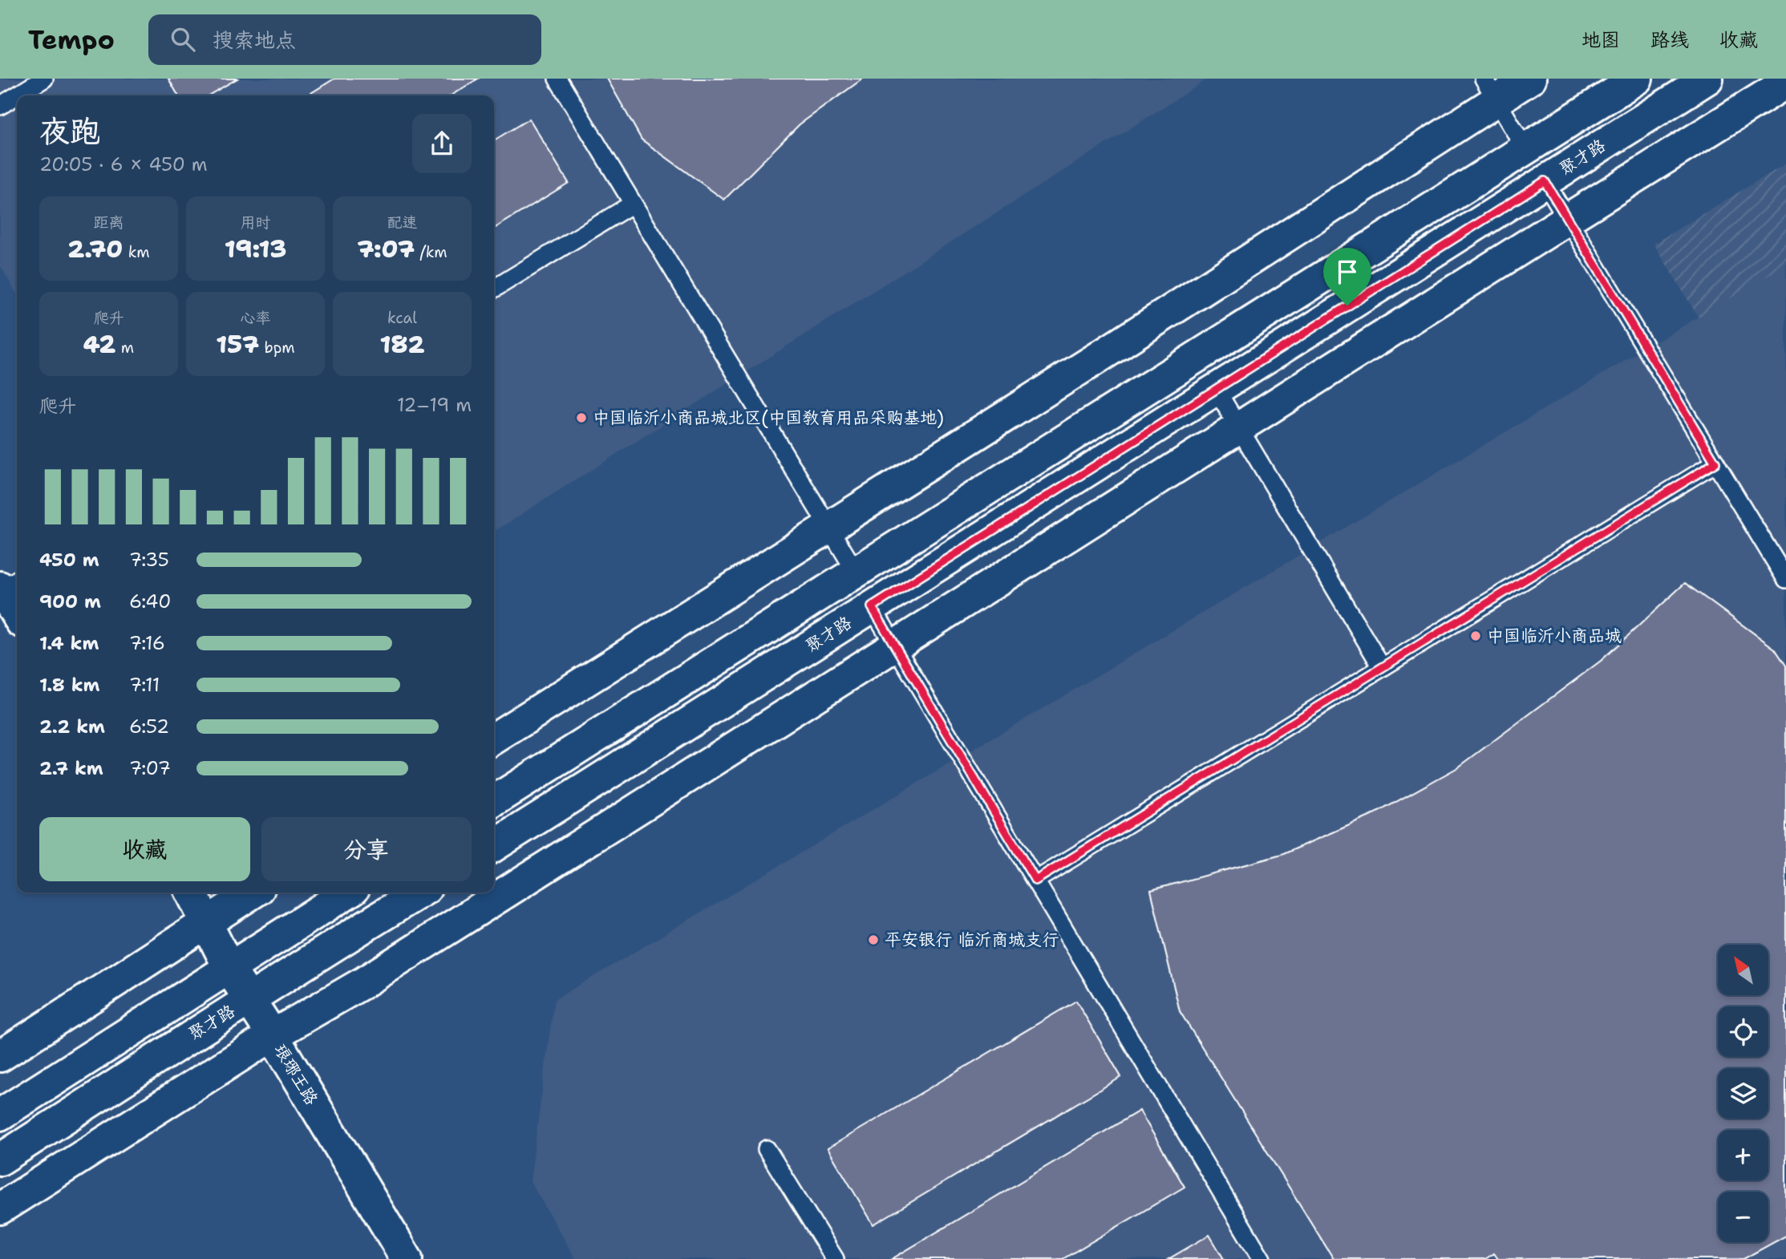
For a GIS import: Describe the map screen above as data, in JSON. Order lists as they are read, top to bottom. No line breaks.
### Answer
{"streets":{"main road":["聚才路","琅琊王路"]},"crossings":[["聚才路","琅琊王路"]],"places":["中国临沂小商品城北区(中国教育用品采购基地)","中国临沂小商品城","平安银行 临沂商城支行"],"north":"top left","page":{"header":"Tempo","search":"搜索地点","nav":["地图","路线","收藏"],"heading":["夜跑","20:05 · 6 × 450 m"],"stats":[["距离","2.70 km"],["用时","19:13"],["配速","7:07 /km"],["爬升","42 m"],["心率","157 bpm"],["kcal","182"]],"chart":["爬升","12–19 m"],"list":[{"name":"450 m","note":"7:35"},{"name":"900 m","note":"6:40"},{"name":"1.4 km","note":"7:16"},{"name":"1.8 km","note":"7:11"},{"name":"2.2 km","note":"6:52"},{"name":"2.7 km","note":"7:07"}],"buttons":["收藏","分享"],"map_buttons":["+","−"]}}
